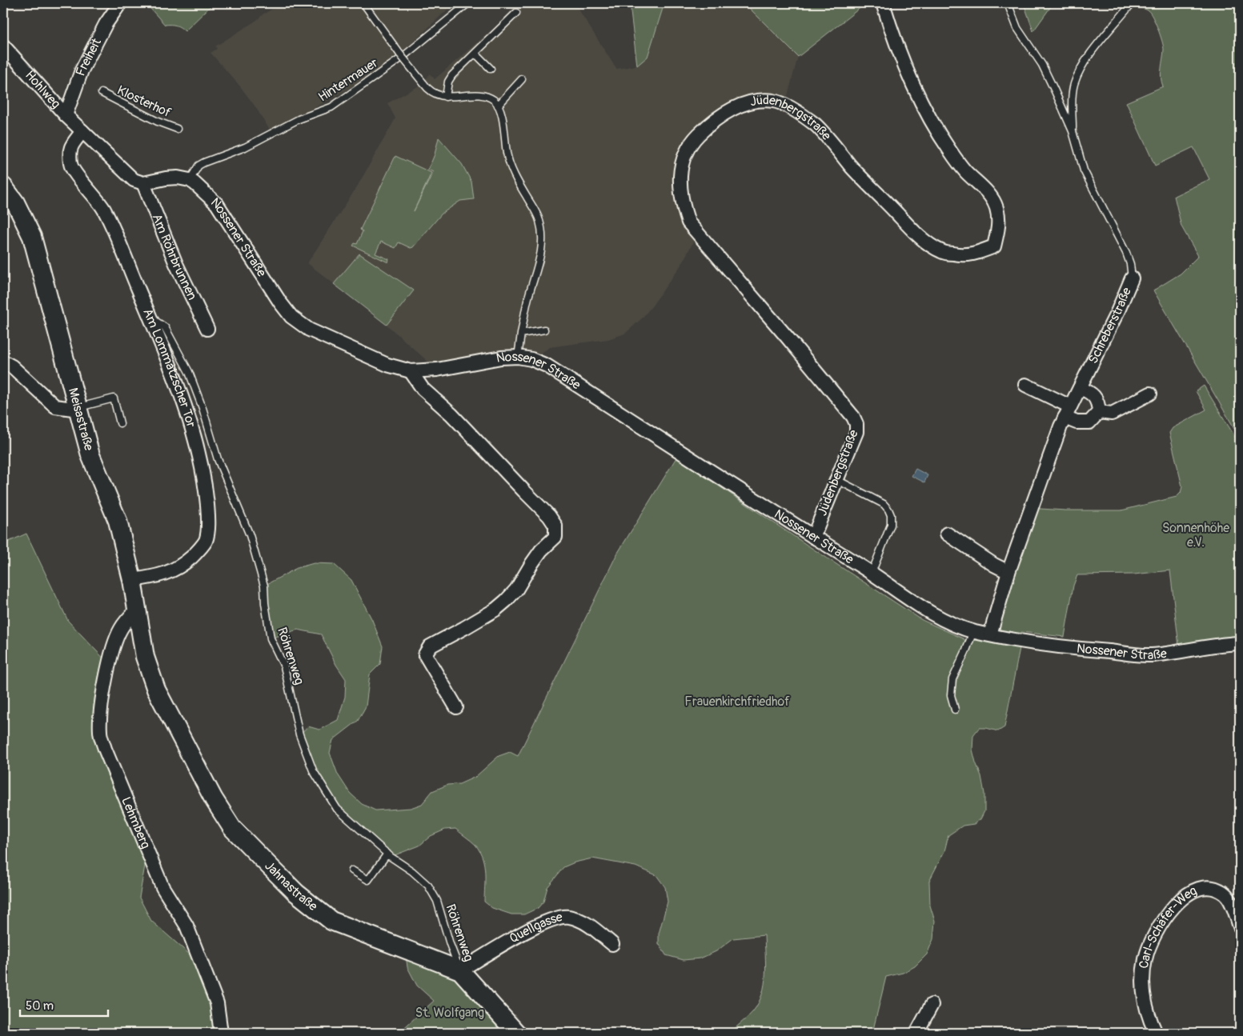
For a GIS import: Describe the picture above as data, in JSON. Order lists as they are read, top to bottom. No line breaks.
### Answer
{"streets":{"street":["Freiheit","Hohlweg","Jüdenbergstraße","Nossener Straße","Am Röhrbrunnen","Schreberstraße","Am Lommatzscher Tor","Meisastraße","Lehmberg","Jahnastraße","Quellgasse","Carl-Schäfer-Weg"],"lane":["Hintermauer","Klosterhof","Röhrenweg"]},"crossings":[["Freiheit","Hohlweg"],["Hintermauer","Nossener Straße"],["Jüdenbergstraße","Nossener Straße"],["Nossener Straße","Schreberstraße"],["Am Lommatzscher Tor","Meisastraße"],["Am Lommatzscher Tor","Röhrenweg"],["Meisastraße","Lehmberg"],["Meisastraße","Jahnastraße"],["Röhrenweg","Jahnastraße"],["Röhrenweg","Quellgasse"],["Jahnastraße","Quellgasse"]],"parks":["Sonnenhöhe e.V.","Frauenkirchfriedhof","St. Wolfgang"],"scale_bar":"50 m"}
